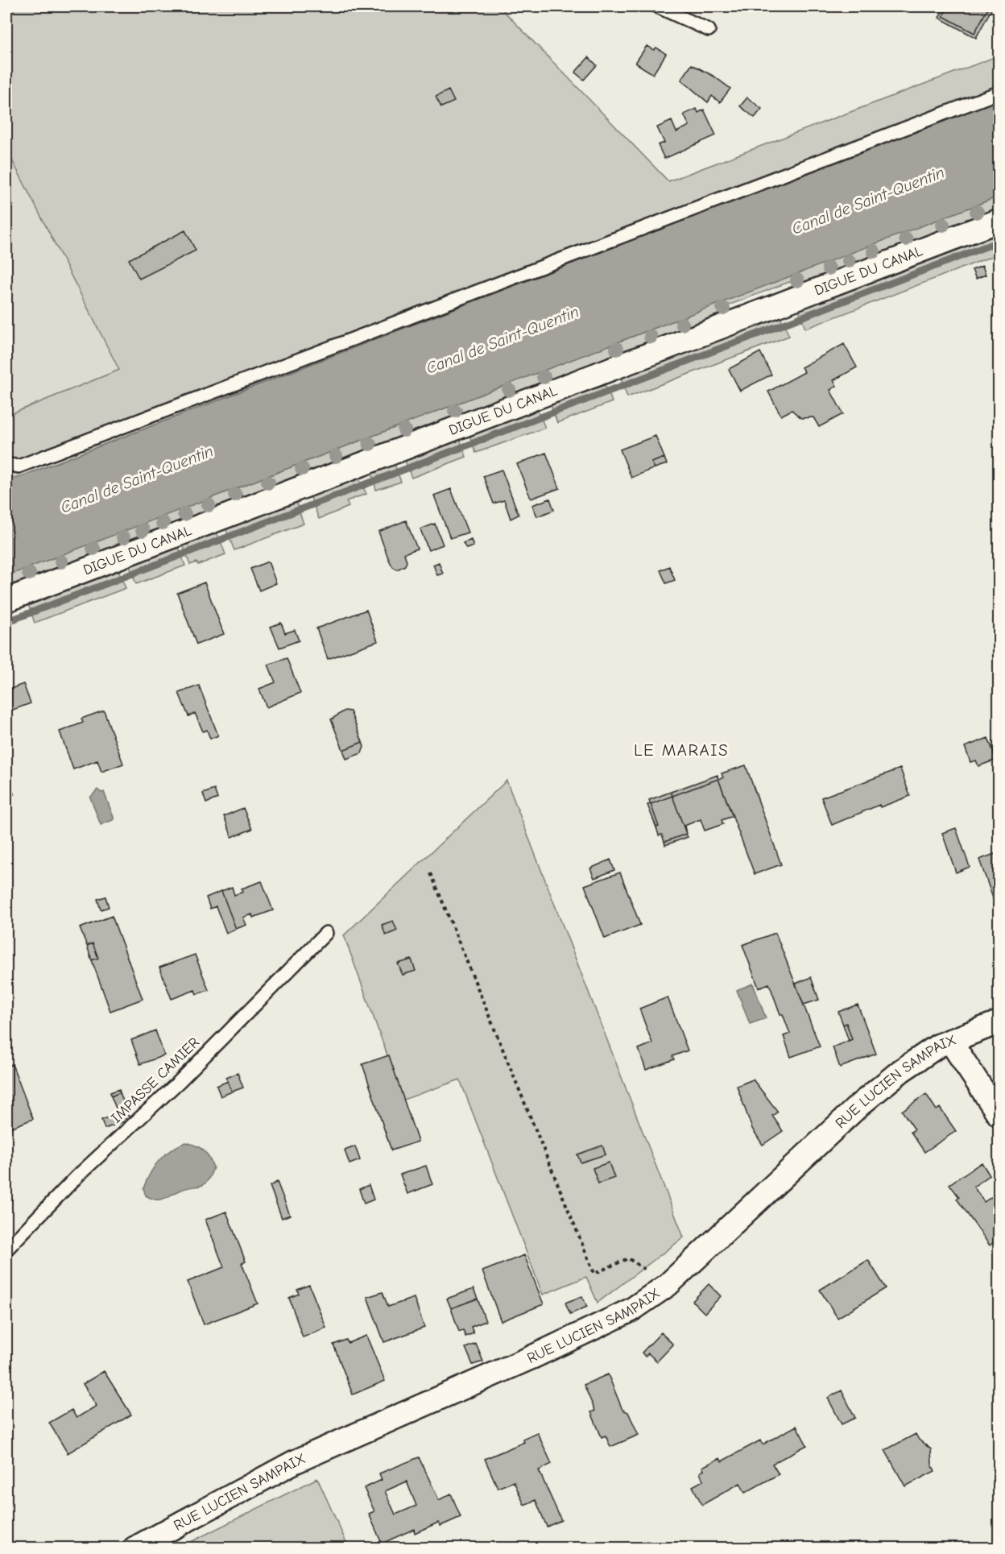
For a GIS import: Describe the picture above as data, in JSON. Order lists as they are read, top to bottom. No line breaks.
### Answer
{"streets":{"street":["DIGUE DU CANAL","RUE LUCIEN SAMPAIX"],"lane":["IMPASSE CAMIER"]},"districts":["LE MARAIS"],"water":["Canal de Saint-Quentin"]}
